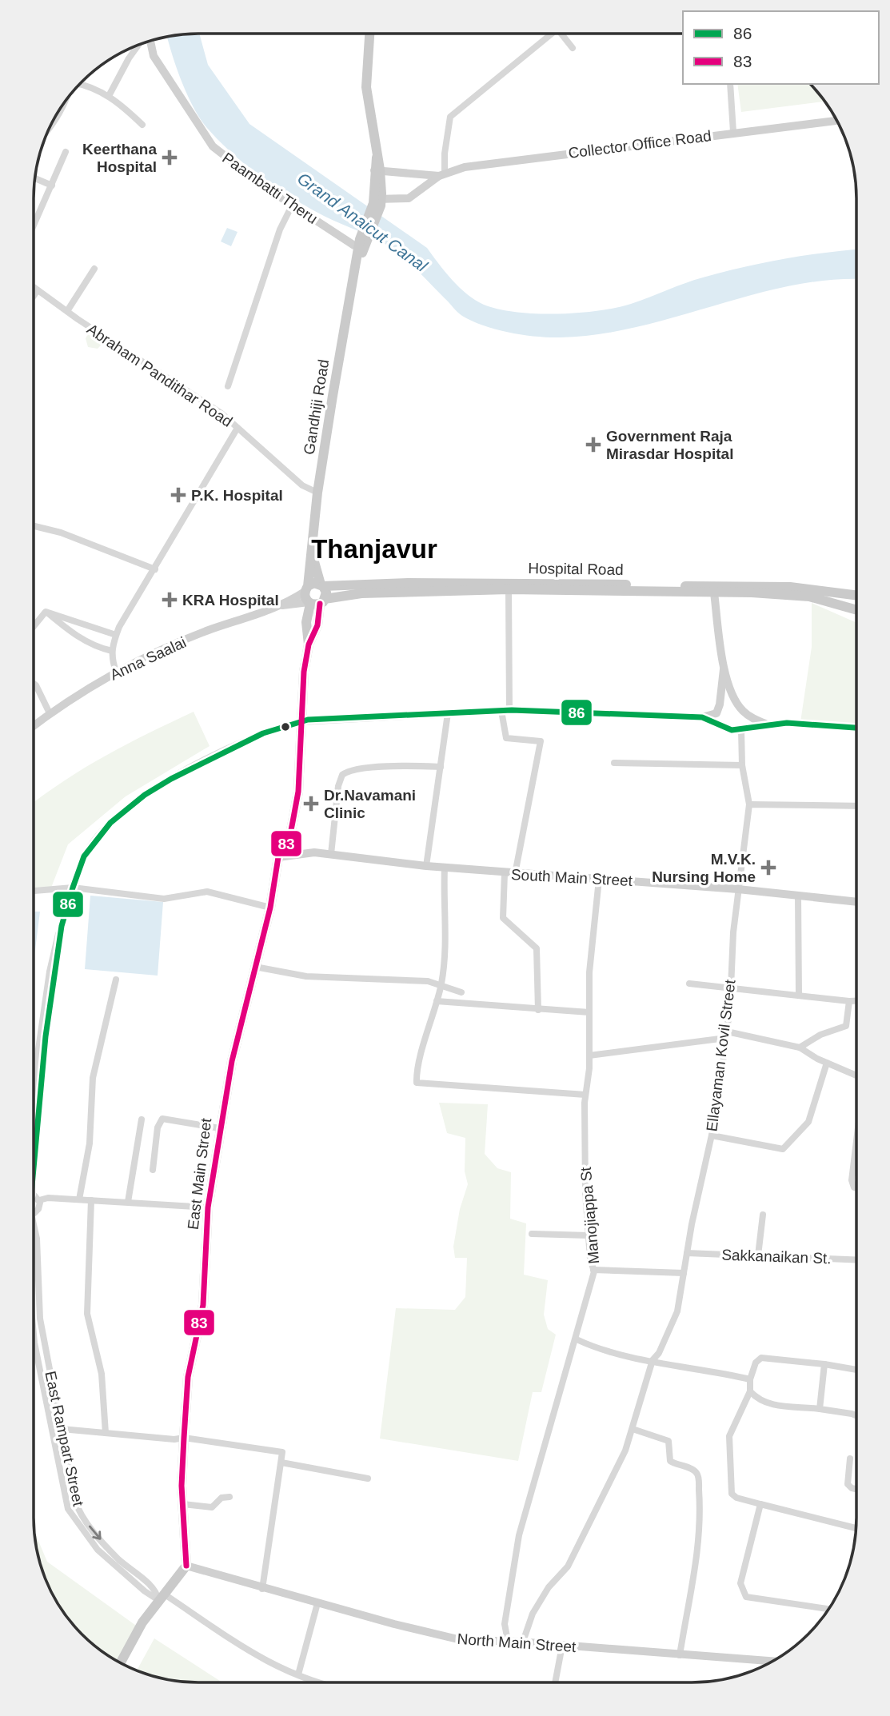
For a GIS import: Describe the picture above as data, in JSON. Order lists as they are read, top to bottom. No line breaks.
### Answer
{"streets":{"main road":["Gandhiji Road","Hospital Road","East Main Street"],"street":["Collector Office Road","Paambatti Theru","Abraham Pandithar Road","Anna Saalai","South Main Street","Ellayaman Kovil Street","Manojiappa St","Sakkanaikan St.","East Rampart Street","North Main Street"]},"crossings":[["Collector Office Road","Gandhiji Road"],["Paambatti Theru","Gandhiji Road"],["Abraham Pandithar Road","Gandhiji Road"],["Gandhiji Road","Hospital Road"],["Gandhiji Road","Anna Saalai"],["Gandhiji Road","East Main Street"],["Hospital Road","Anna Saalai"],["South Main Street","Ellayaman Kovil Street"],["South Main Street","East Main Street"],["South Main Street","Manojiappa St"],["Ellayaman Kovil Street","Sakkanaikan St."],["Ellayaman Kovil Street","North Main Street"],["East Main Street","North Main Street"],["Manojiappa St","North Main Street"]],"districts":["Thanjavur"],"water":["Grand Anaicut Canal"],"places":{"health":["Keerthana Hospital","Government Raja Mirasdar Hospital","P.K. Hospital","KRA Hospital","Dr.Navamani Clinic","M.V.K. Nursing Home"]},"lines":["transit line 83","transit line 86"],"legend":["86","83"]}
